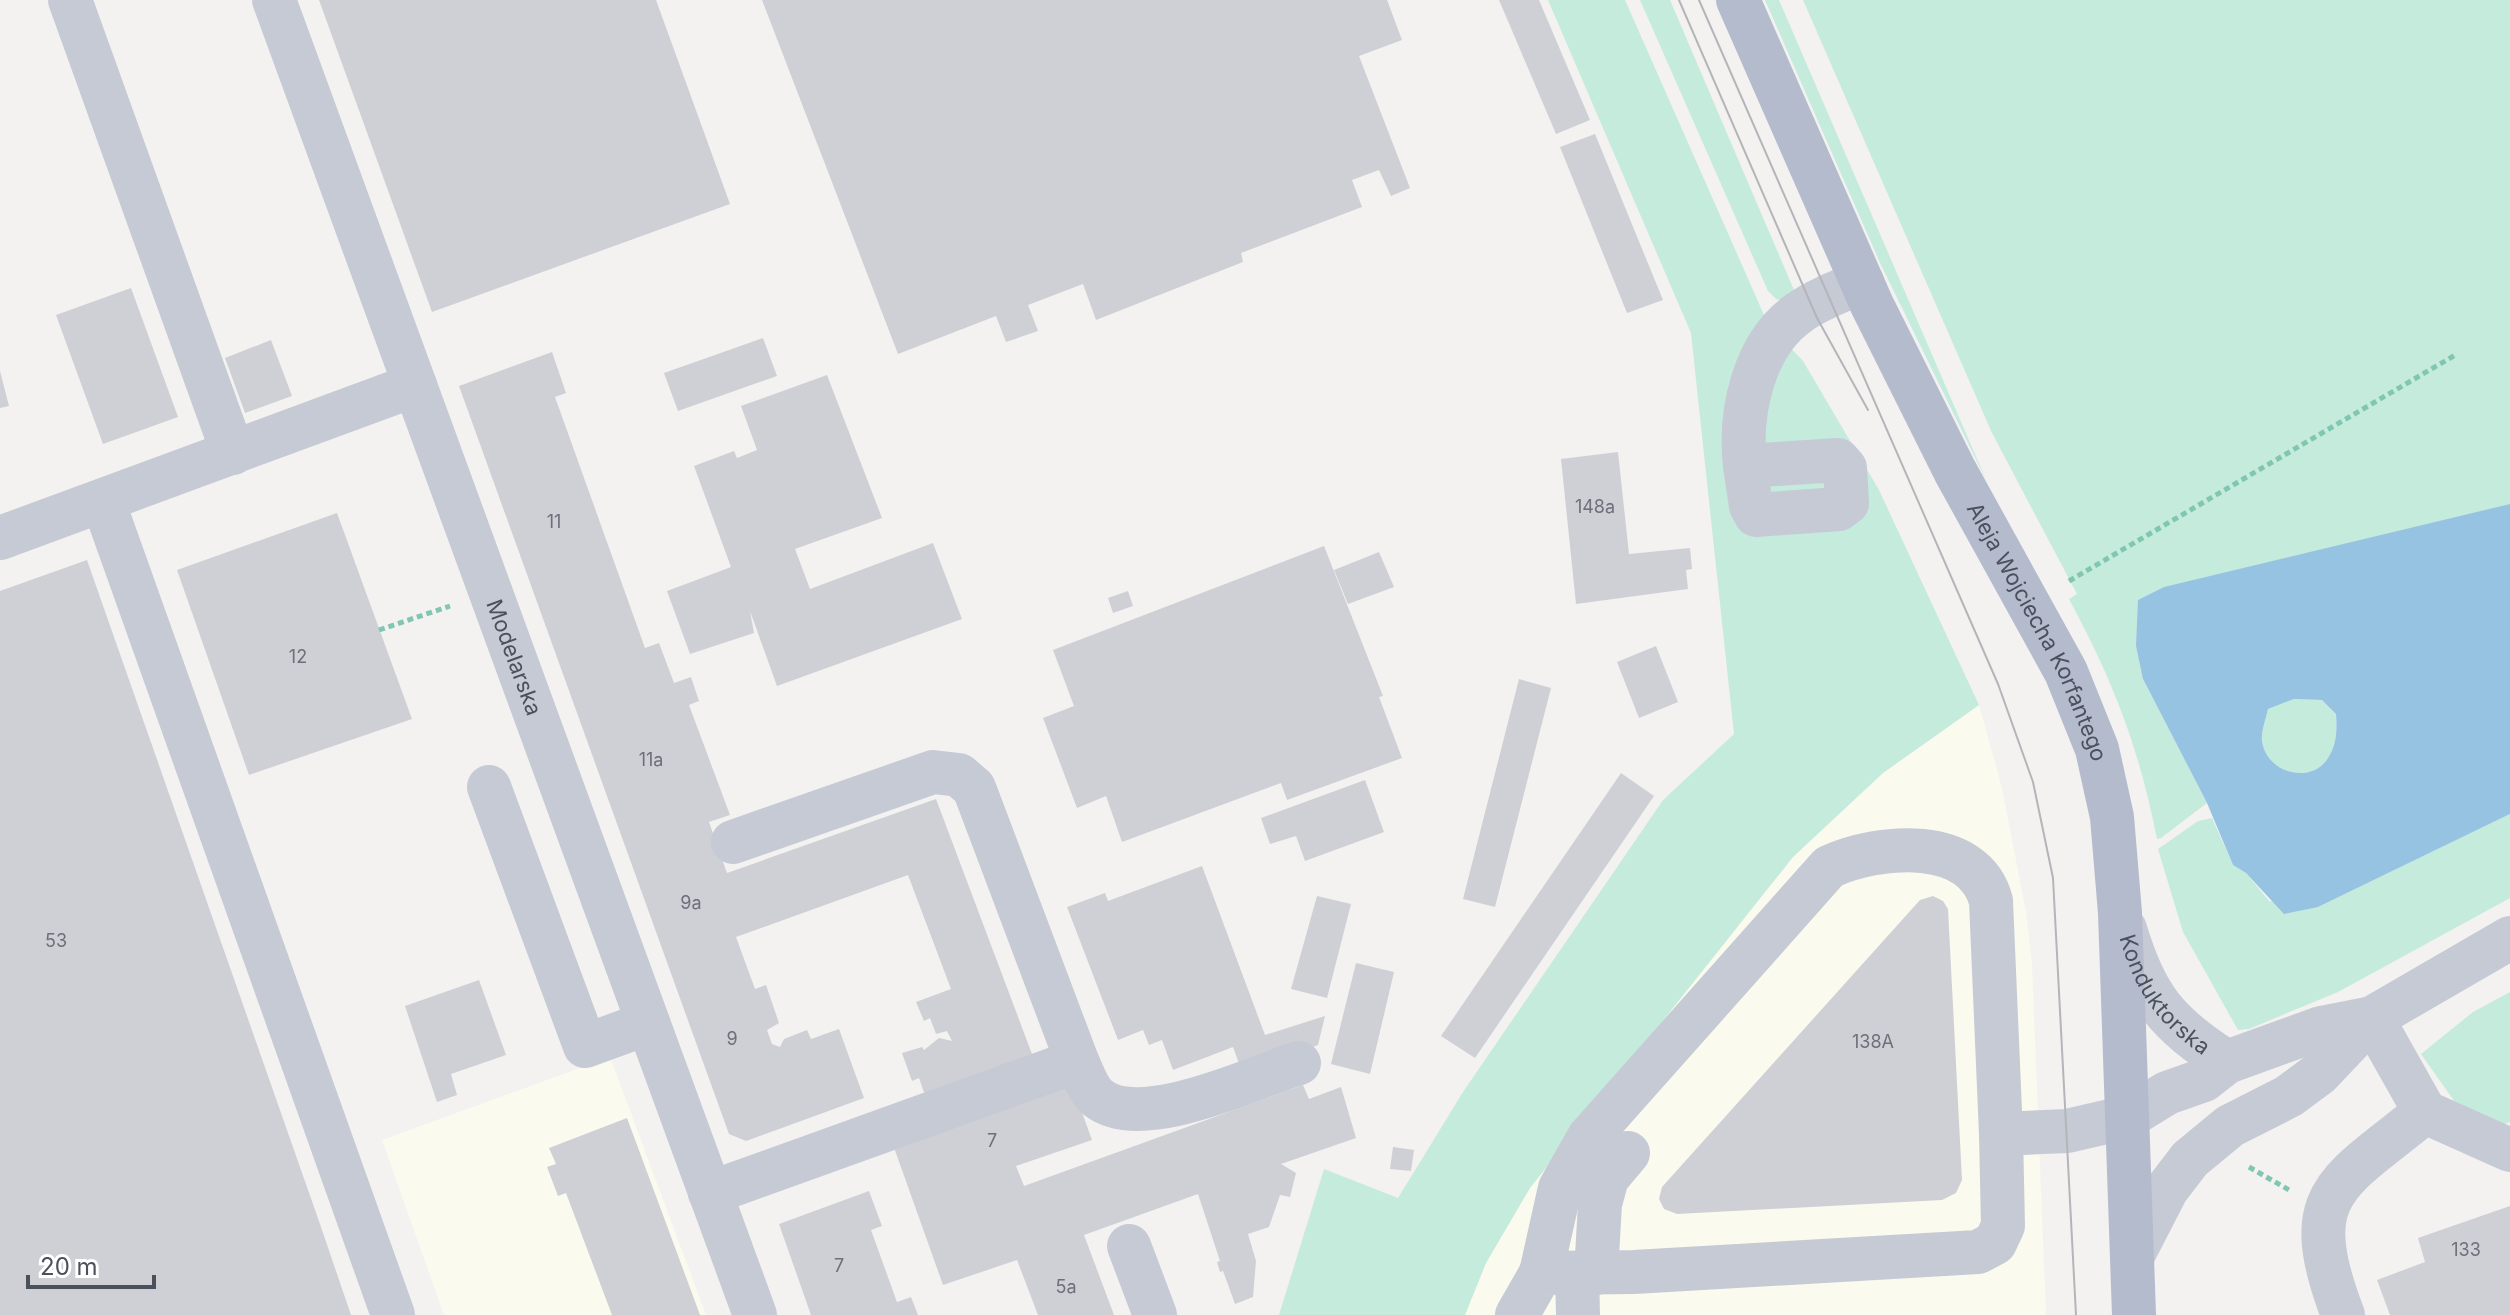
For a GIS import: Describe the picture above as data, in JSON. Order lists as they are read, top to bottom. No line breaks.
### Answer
{"streets":{"main road":["Aleja Wojciecha Korfantego"],"street":["Modelarska","Konduktorska"]},"crossings":[["Aleja Wojciecha Korfantego","Konduktorska"]],"house_numbers":["148a","11","12","11a","9a","53","9","138A","7","133","7","5a"],"scale_bar":"20 m"}
